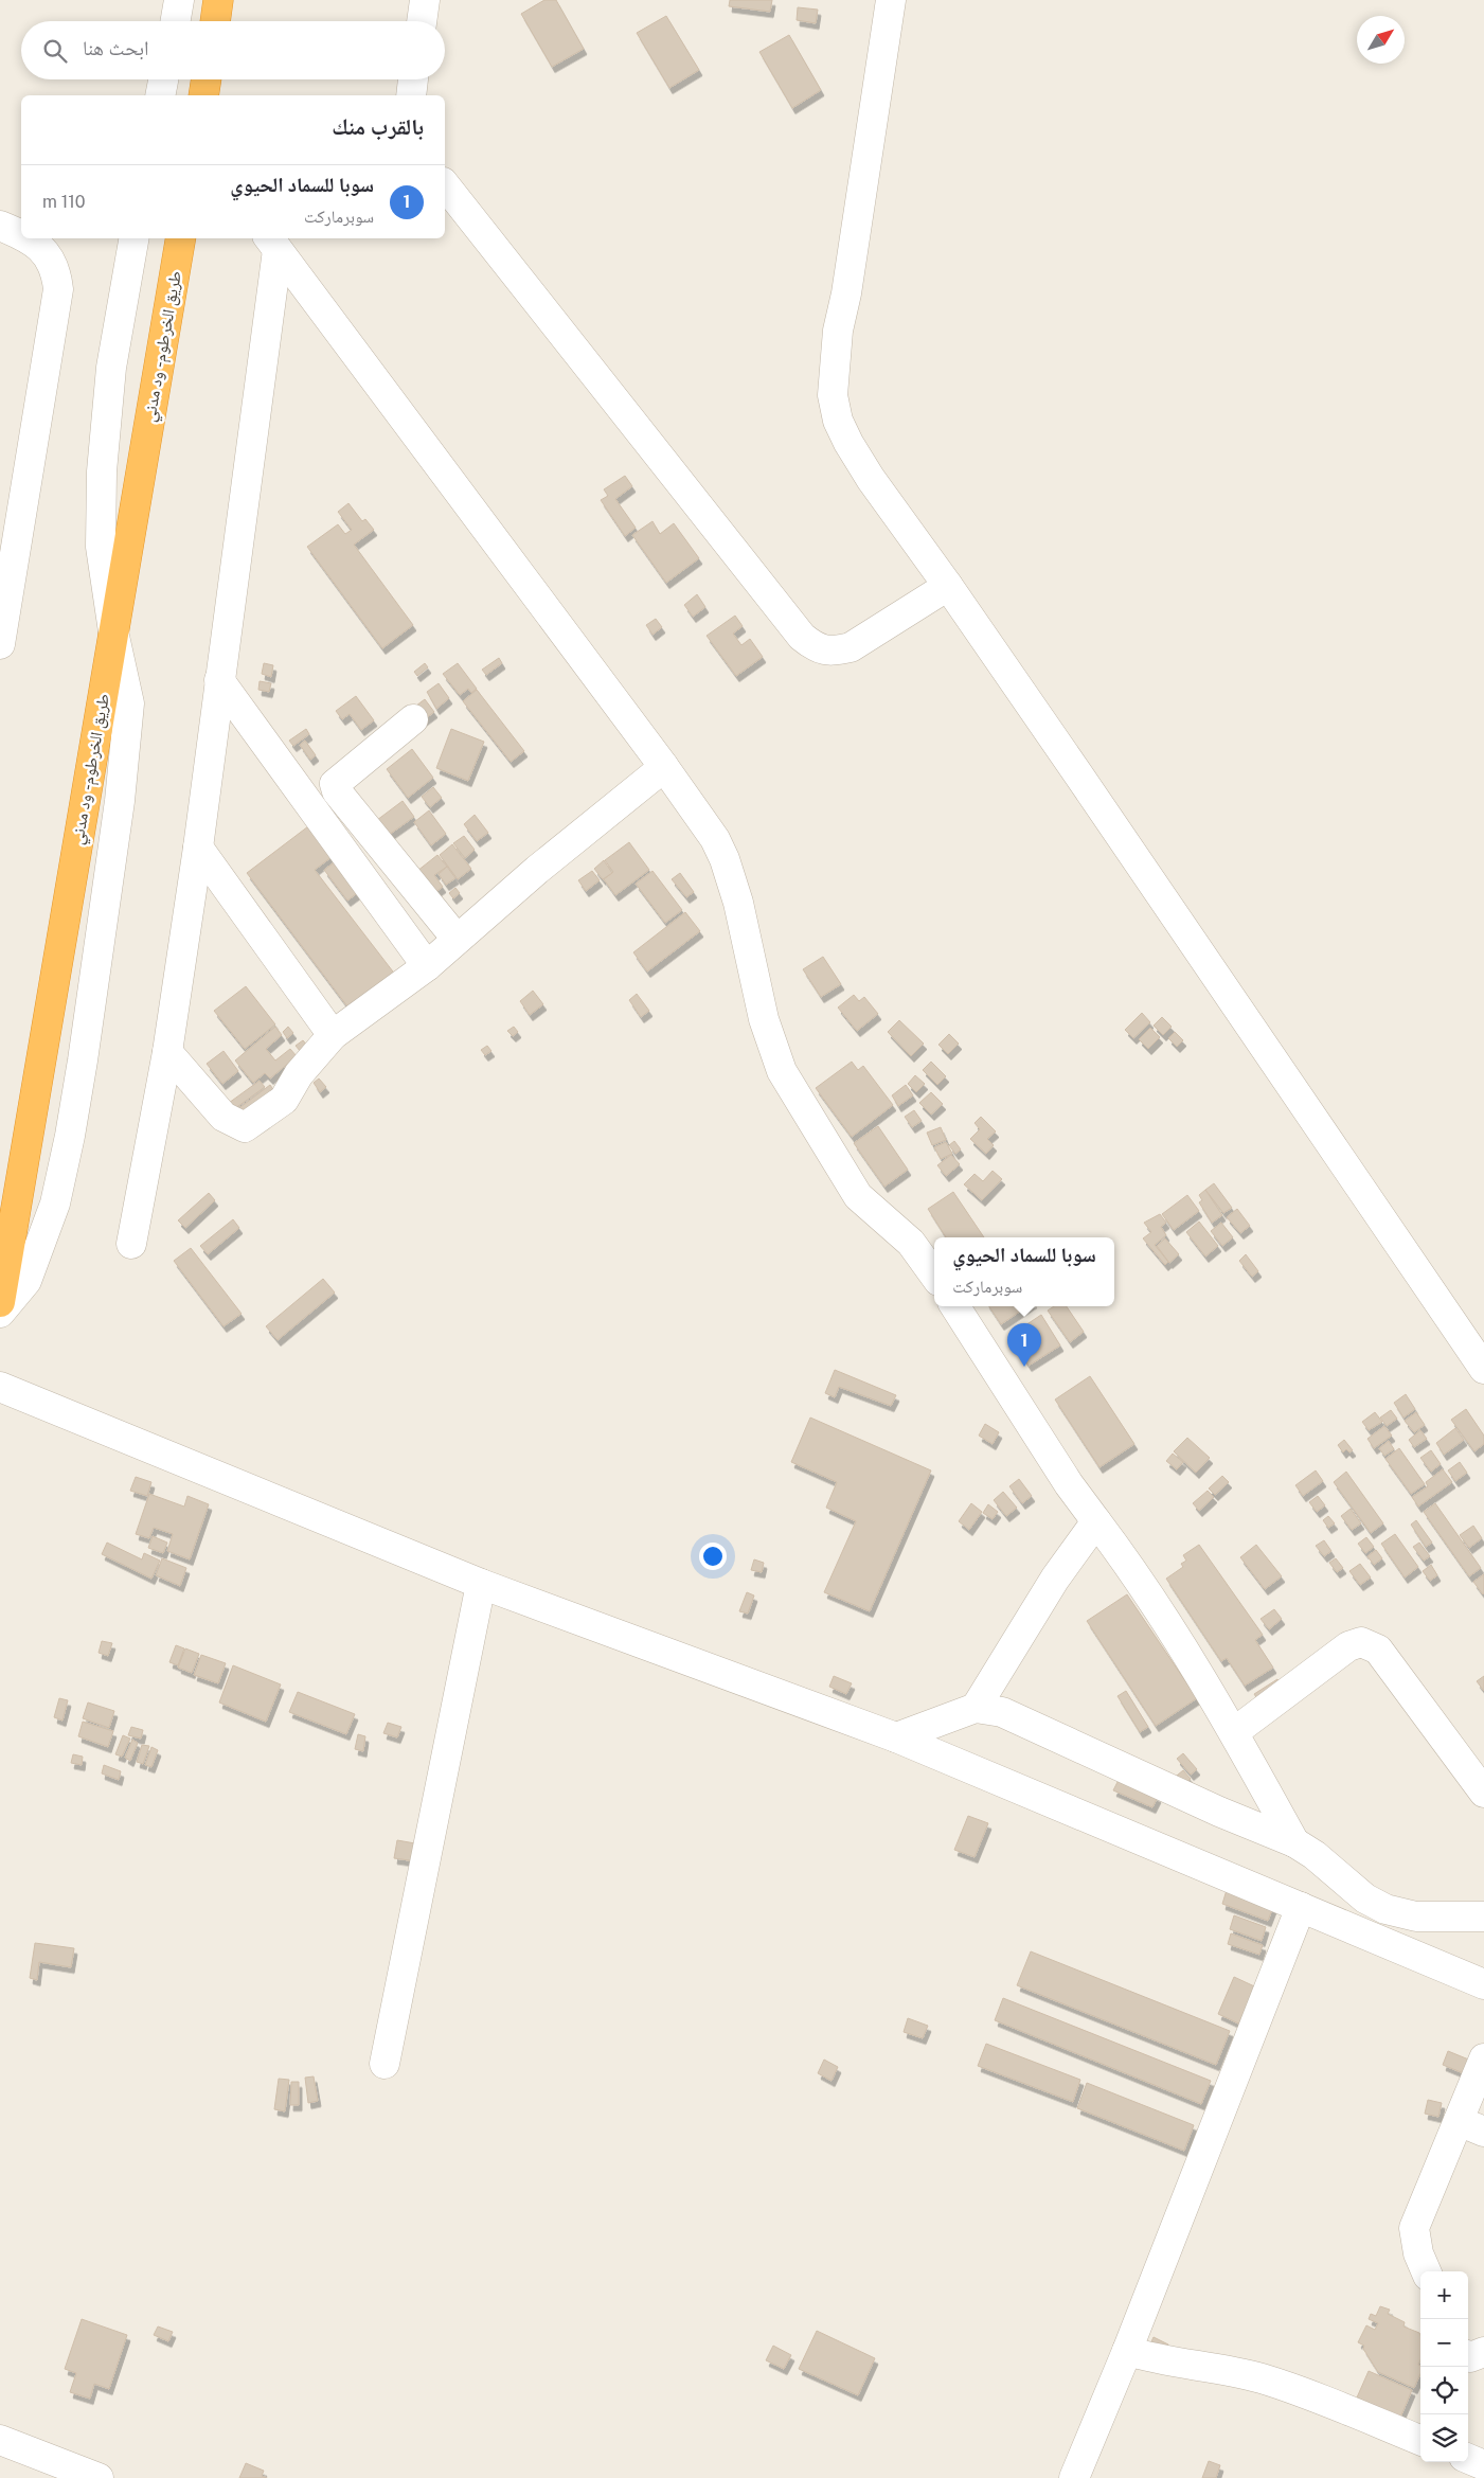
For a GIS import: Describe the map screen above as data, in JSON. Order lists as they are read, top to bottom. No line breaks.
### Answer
{"streets":{"highway":["طريق الخرطوم - ود مدني"]},"north":"top right","page":{"search":"ابحث هنا","heading":"بالقرب منك","list":[{"mark":"1","name":"سوبا للسماد الحيوي","note":"سوبرماركت","value":"110 m"}],"popup":["سوبا للسماد الحيوي","سوبرماركت"],"pins":"1","map_buttons":["+","−"]}}
